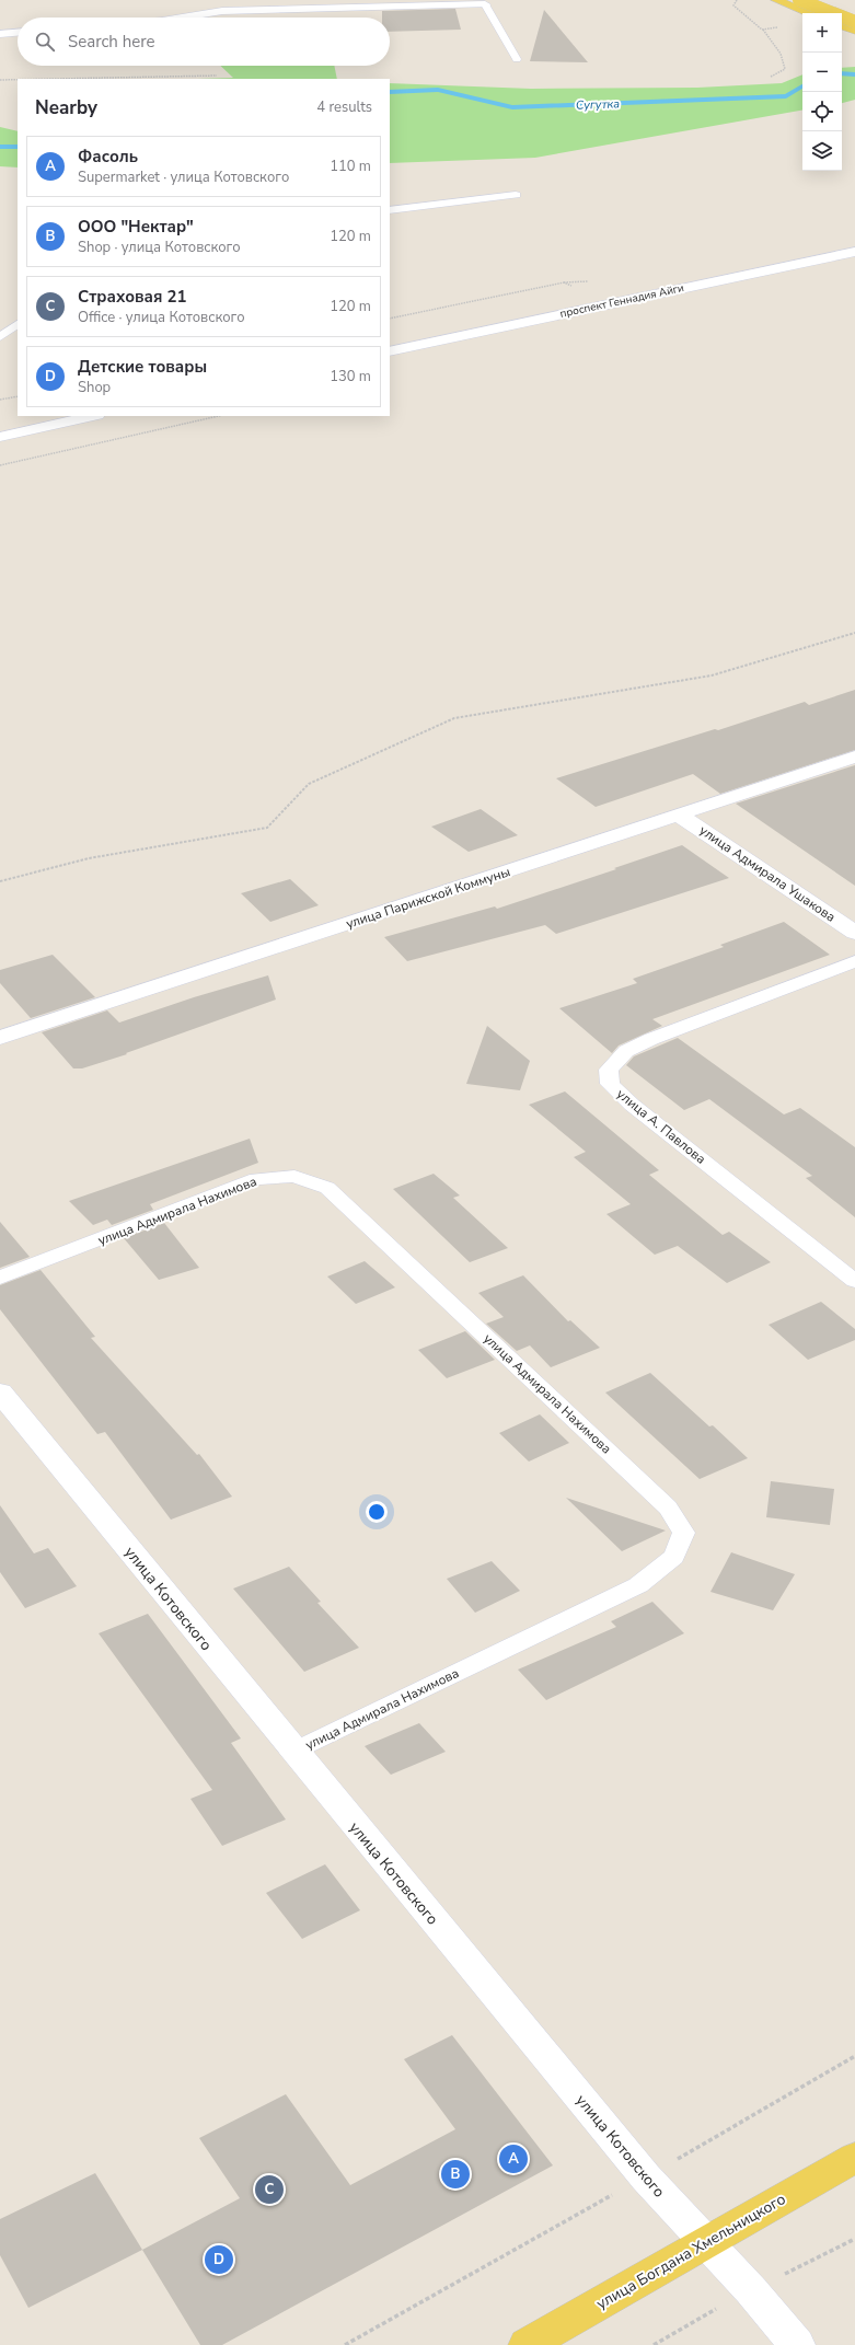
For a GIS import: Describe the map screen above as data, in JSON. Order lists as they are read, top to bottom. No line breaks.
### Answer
{"streets":{"main road":["улица Богдана Хмельницкого"],"street":["проспект Геннадия Айги","улица Адмирала Ушакова","улица Парижской Коммуны","улица Котовского"],"lane":["улица А. Павлова","улица Адмирала Нахимова"]},"crossings":[["улица Адмирала Ушакова","улица Парижской Коммуны"],["улица Адмирала Нахимова","улица Котовского"],["улица Котовского","улица Богдана Хмельницкого"]],"water":["Сугутка"],"page":{"map_buttons":["+","−"],"search":"Search here","heading":["Nearby","4 results"],"list":[{"mark":"A","name":"Фасоль","note":"Supermarket · улица Котовского","value":"110 m"},{"mark":"B","name":"ООО \"Нектар\"","note":"Shop · улица Котовского","value":"120 m"},{"mark":"C","name":"Страховая 21","note":"Office · улица Котовского","value":"120 m"},{"mark":"D","name":"Детские товары","note":"Shop","value":"130 m"}],"pins":["A","B","C","D"]}}
